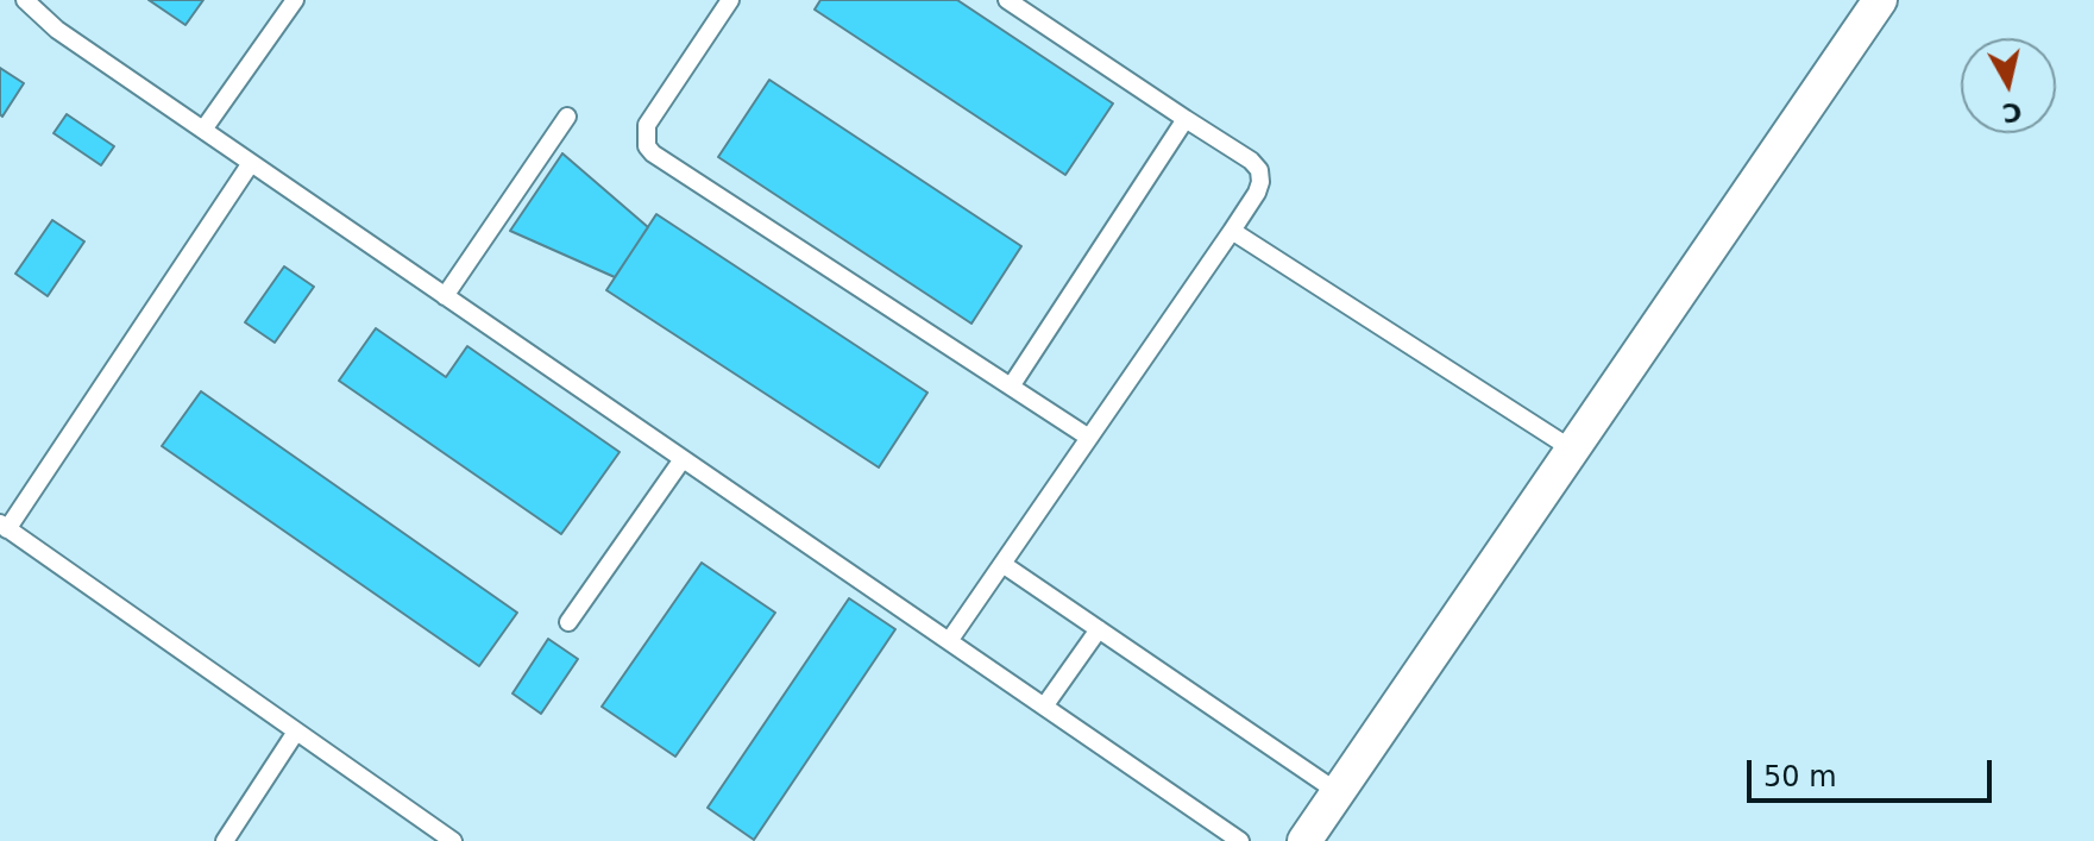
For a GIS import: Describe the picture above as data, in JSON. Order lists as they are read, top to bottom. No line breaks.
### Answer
{"scale_bar":"50 m","north":"bottom"}
